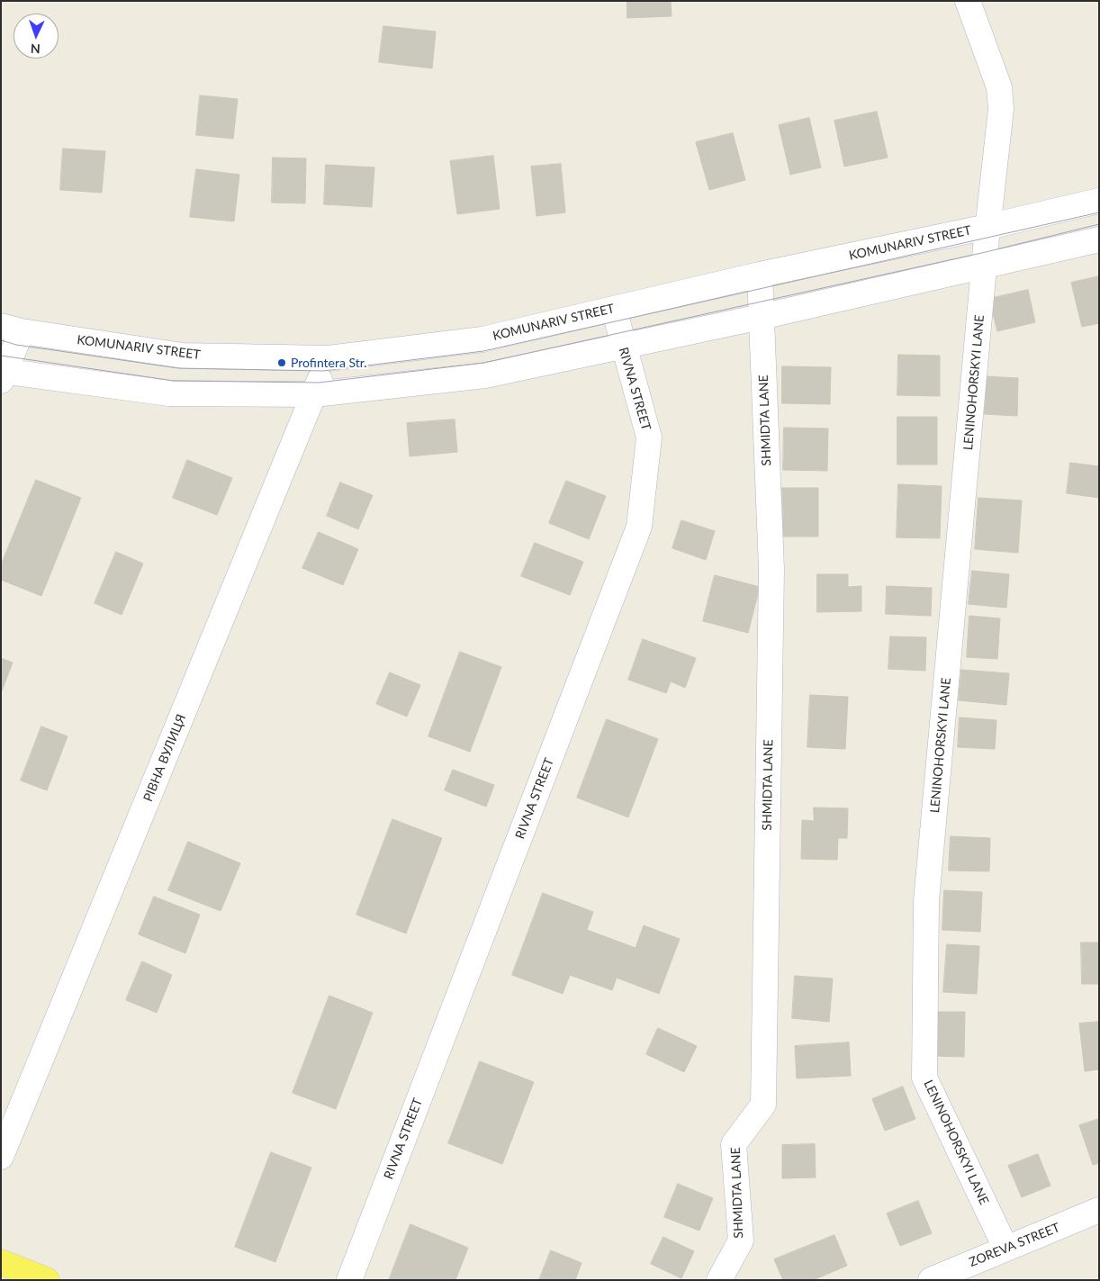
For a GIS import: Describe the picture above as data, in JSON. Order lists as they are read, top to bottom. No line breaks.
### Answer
{"streets":{"street":["KOMUNARIV STREET","LENINOHORSKYI LANE","RIVNA STREET","SHMIDTA LANE","РІВНА ВУЛИЦЯ","ZOREVA STREET"]},"crossings":[["KOMUNARIV STREET","LENINOHORSKYI LANE"],["KOMUNARIV STREET","RIVNA STREET"],["KOMUNARIV STREET","SHMIDTA LANE"],["KOMUNARIV STREET","РІВНА ВУЛИЦЯ"],["LENINOHORSKYI LANE","ZOREVA STREET"]],"places":["Profintera Str."],"north":"bottom"}
